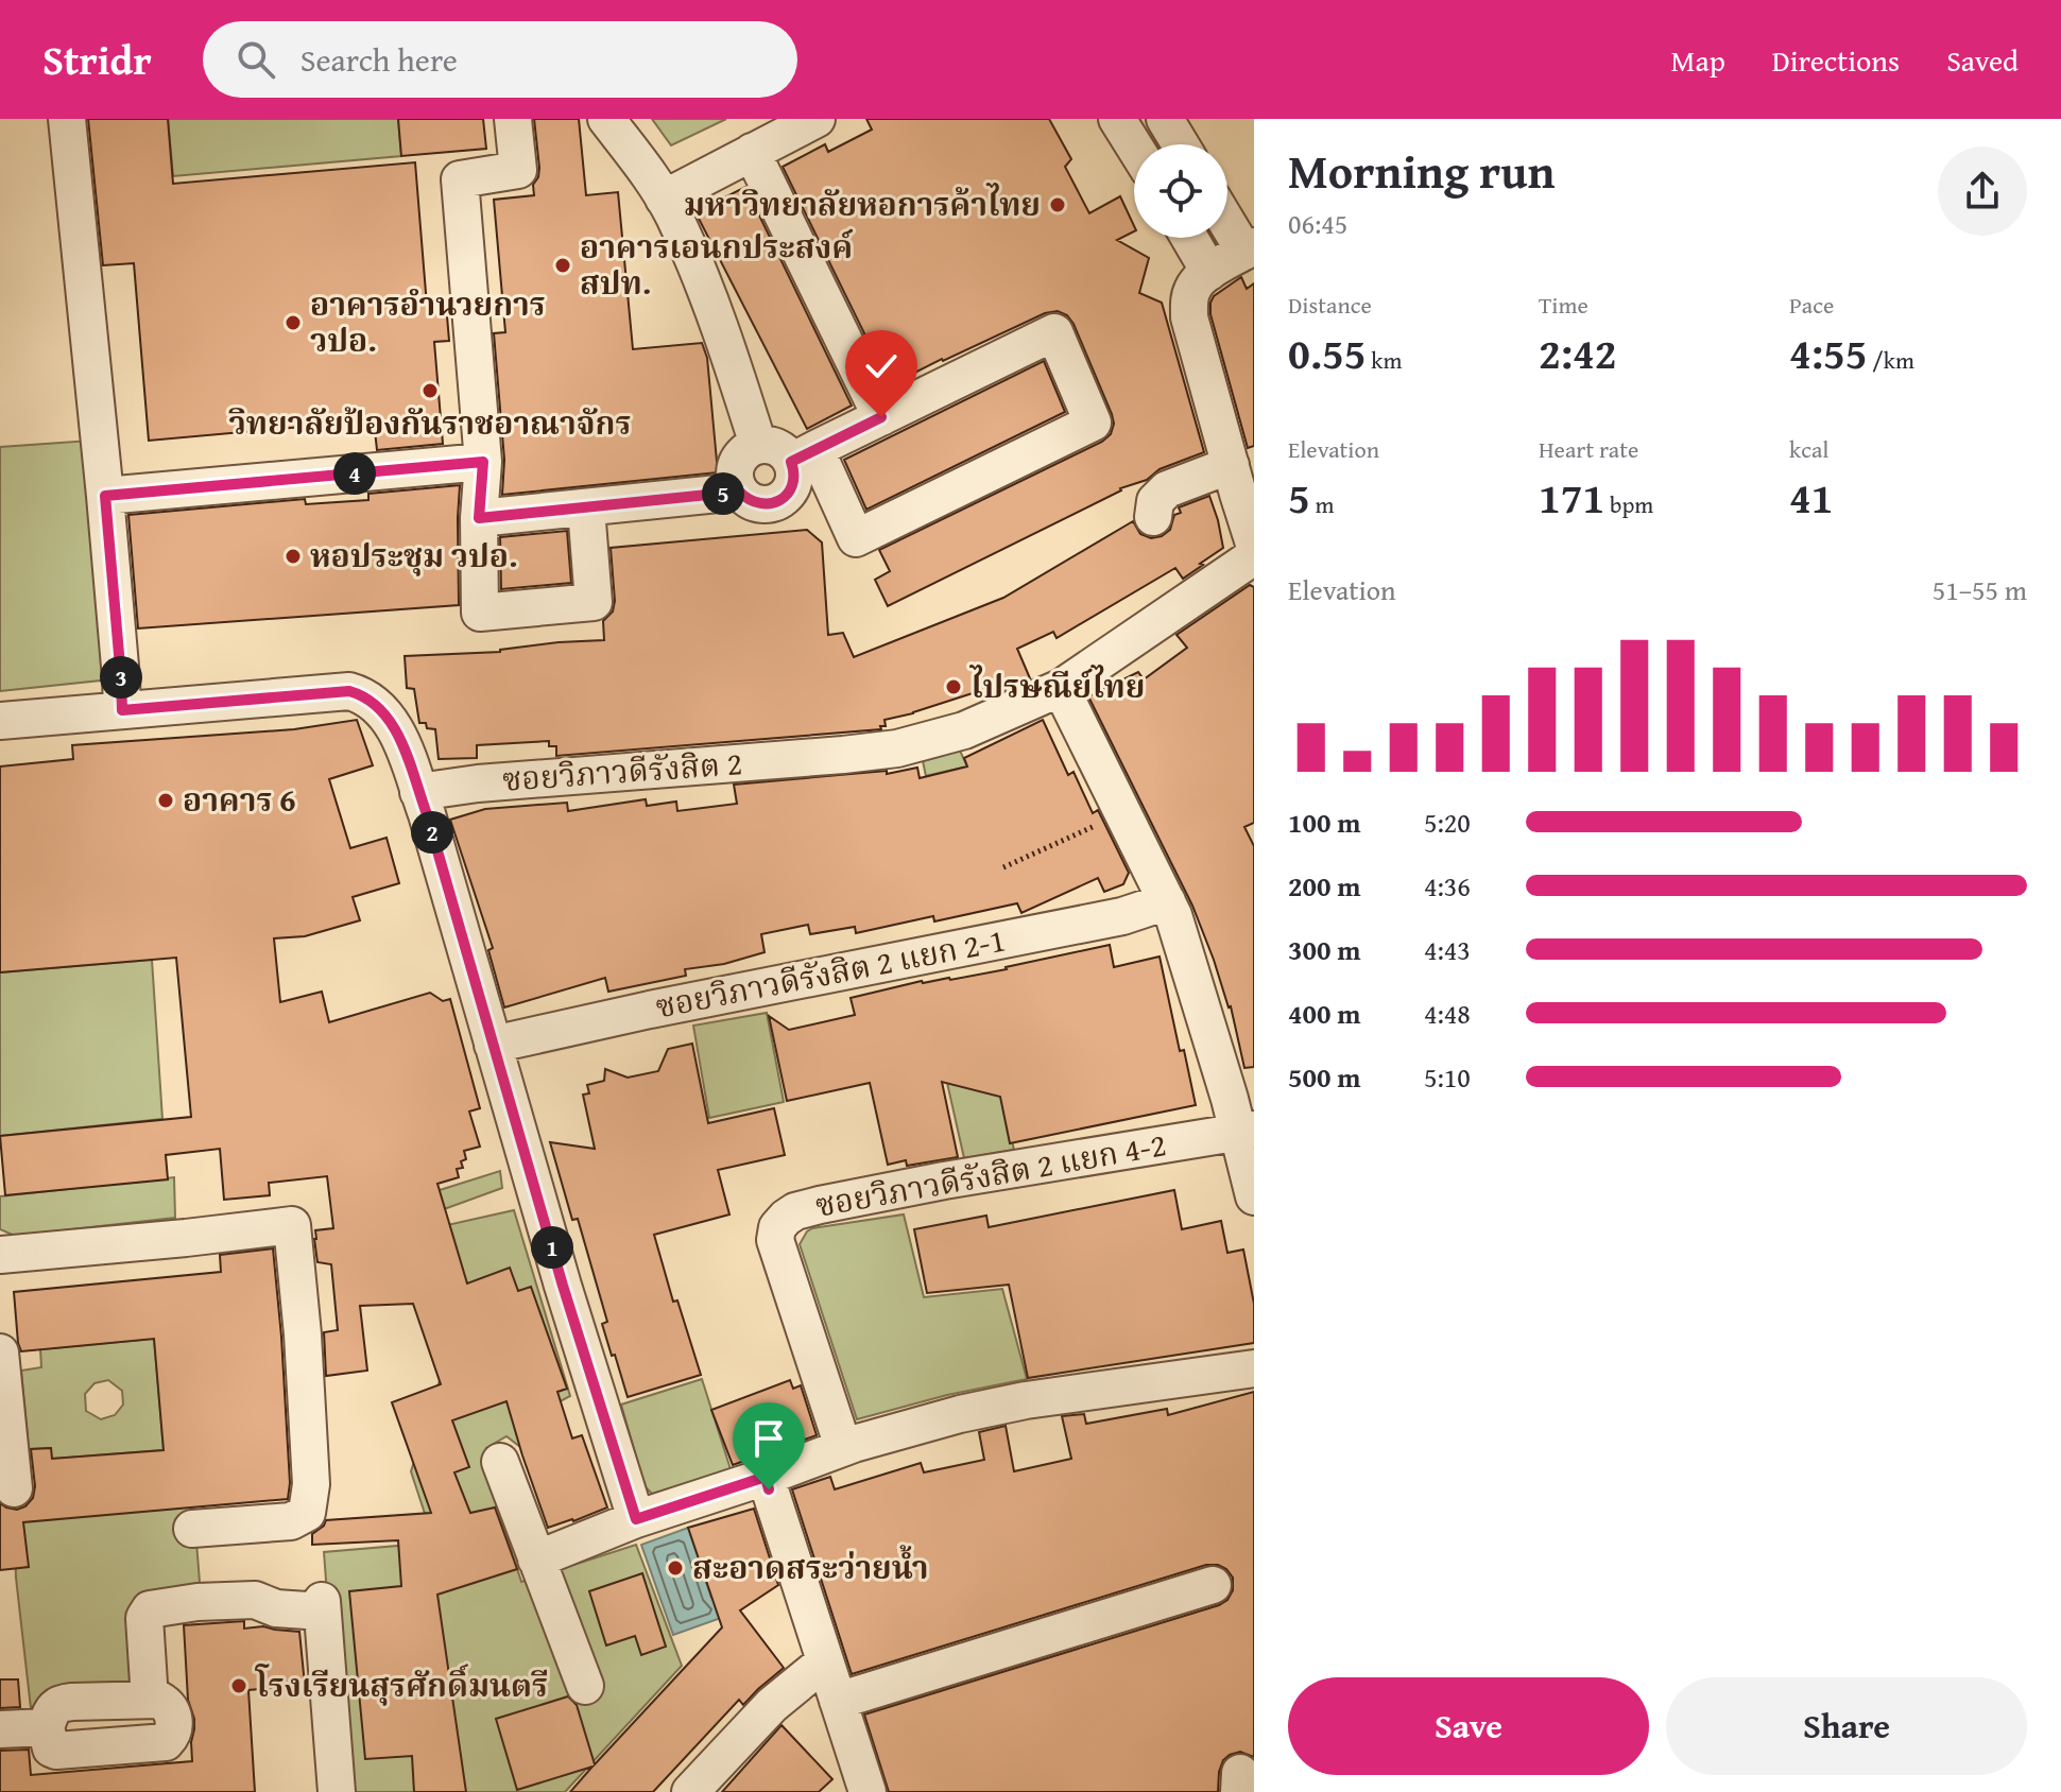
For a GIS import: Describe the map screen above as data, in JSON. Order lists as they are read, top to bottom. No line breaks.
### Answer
{"streets":{"street":["ซอยวิภาวดีรังสิต 2","ซอยวิภาวดีรังสิต 2 แยก 2-1","ซอยวิภาวดีรังสิต 2 แยก 4-2"]},"places":["มหาวิทยาลัยหอการค้าไทย","อาคารเอนกประสงค์ สปท.","อาคารอำนวยการ วปอ.","วิทยาลัยป้องกันราชอาณาจักร","หอประชุม วปอ.","ไปรษณีย์ไทย","อาคาร 6","สะอาดสระว่ายน้ำ","โรงเรียนสุรศักดิ์มนตรี"],"page":{"header":"Stridr","search":"Search here","nav":["Map","Directions","Saved"],"heading":["Morning run","06:45"],"stats":[["Distance","0.55 km"],["Time","2:42"],["Pace","4:55 /km"],["Elevation","5 m"],["Heart rate","171 bpm"],["kcal","41"]],"pins":["4","5","3","2","1"],"chart":["Elevation","51–55 m"],"list":[{"name":"100 m","note":"5:20"},{"name":"200 m","note":"4:36"},{"name":"300 m","note":"4:43"},{"name":"400 m","note":"4:48"},{"name":"500 m","note":"5:10"}],"buttons":["Save","Share"]}}
